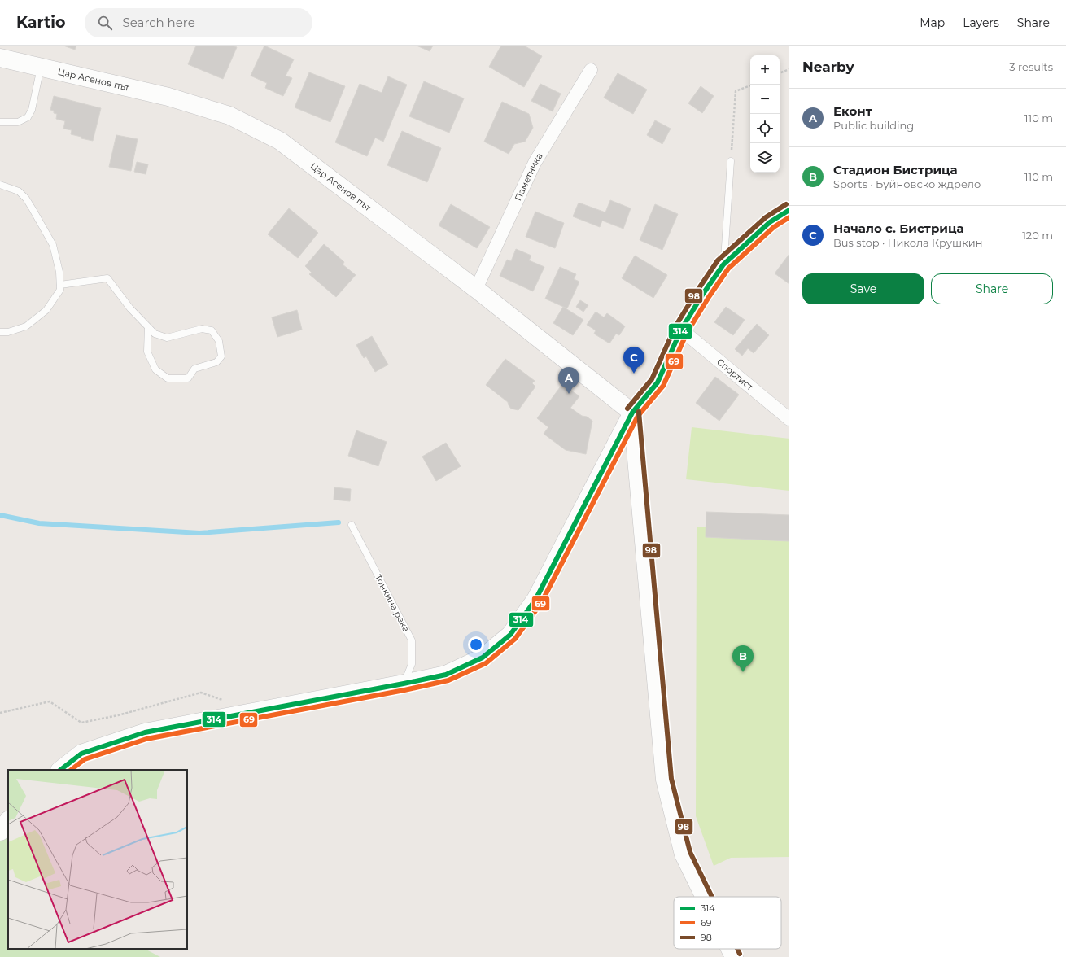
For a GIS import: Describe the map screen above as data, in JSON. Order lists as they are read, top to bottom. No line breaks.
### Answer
{"streets":{"street":["Цар Асенов път","Паметника","Спортист"],"lane":["Тонкина река"]},"crossings":[["Цар Асенов път","Паметника"]],"lines":["transit line 98","transit line 314","transit line 69"],"legend":["314","69","98"],"page":{"header":"Kartio","search":"Search here","nav":["Map","Layers","Share"],"heading":["Nearby","3 results"],"map_buttons":["+","−"],"list":[{"mark":"A","name":"Еконт","note":"Public building","value":"110 m"},{"mark":"B","name":"Стадион Бистрица","note":"Sports · Буйновско ждрело","value":"110 m"},{"mark":"C","name":"Начало с. Бистрица","note":"Bus stop · Никола Крушкин","value":"120 m"}],"buttons":["Save","Share"],"pins":["C","A","B"]}}
